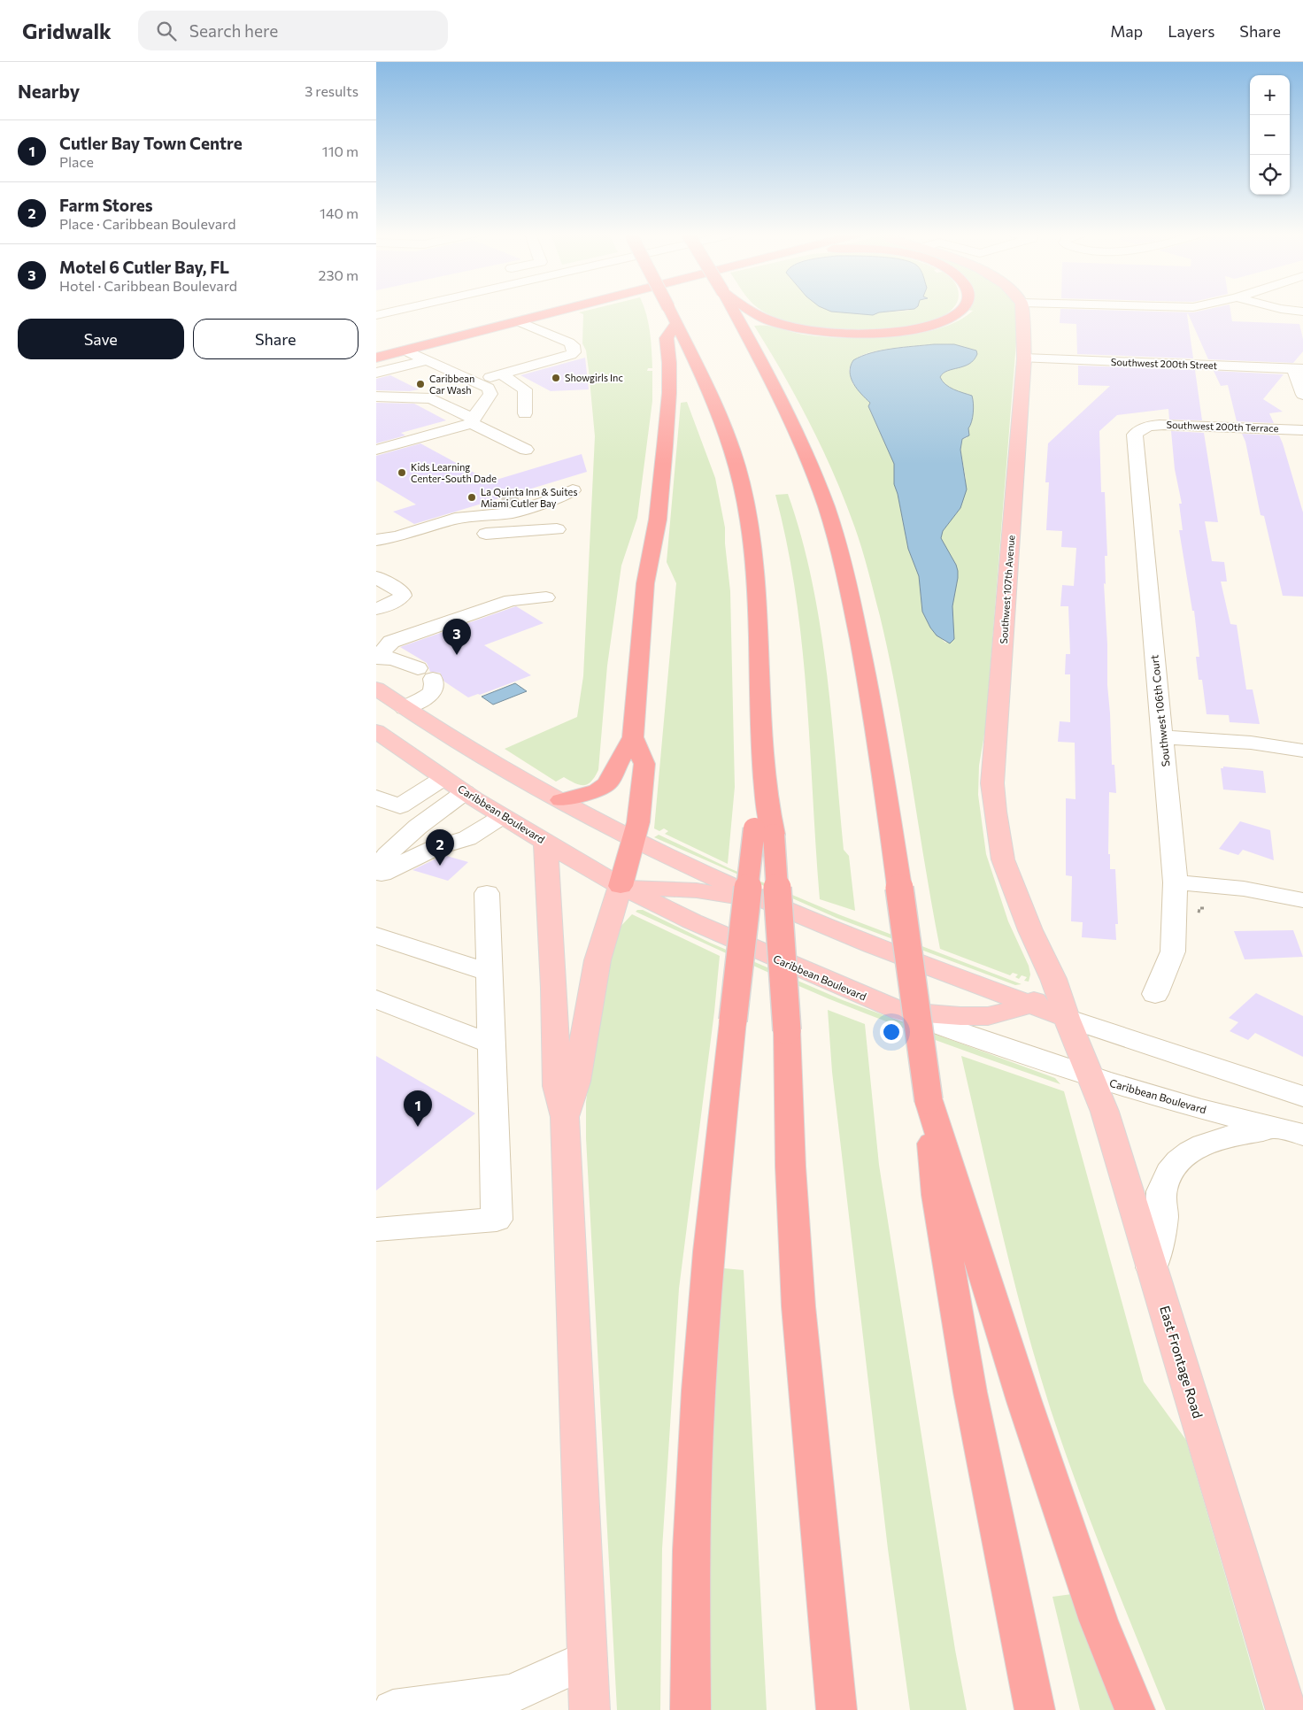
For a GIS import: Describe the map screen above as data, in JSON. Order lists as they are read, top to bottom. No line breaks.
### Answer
{"streets":{"main road":["Southwest 107th Avenue","Caribbean Boulevard","East Frontage Road"],"street":["Southwest 200th Street","Southwest 200th Terrace","Southwest 106th Court"]},"crossings":[["Southwest 200th Street","Southwest 107th Avenue"],["Southwest 200th Terrace","Southwest 106th Court"],["Southwest 107th Avenue","East Frontage Road"],["Caribbean Boulevard","East Frontage Road"]],"places":["Showgirls Inc","Caribbean Car Wash","Kids Learning Center-South Dade","La Quinta Inn & Suites Miami Cutler Bay"],"page":{"header":"Gridwalk","search":"Search here","nav":["Map","Layers","Share"],"heading":["Nearby","3 results"],"map_buttons":["+","−"],"list":[{"mark":"1","name":"Cutler Bay Town Centre","note":"Place","value":"110 m"},{"mark":"2","name":"Farm Stores","note":"Place · Caribbean Boulevard","value":"140 m"},{"mark":"3","name":"Motel 6 Cutler Bay, FL","note":"Hotel · Caribbean Boulevard","value":"230 m"}],"buttons":["Save","Share"],"pins":["3","2","1"]}}
